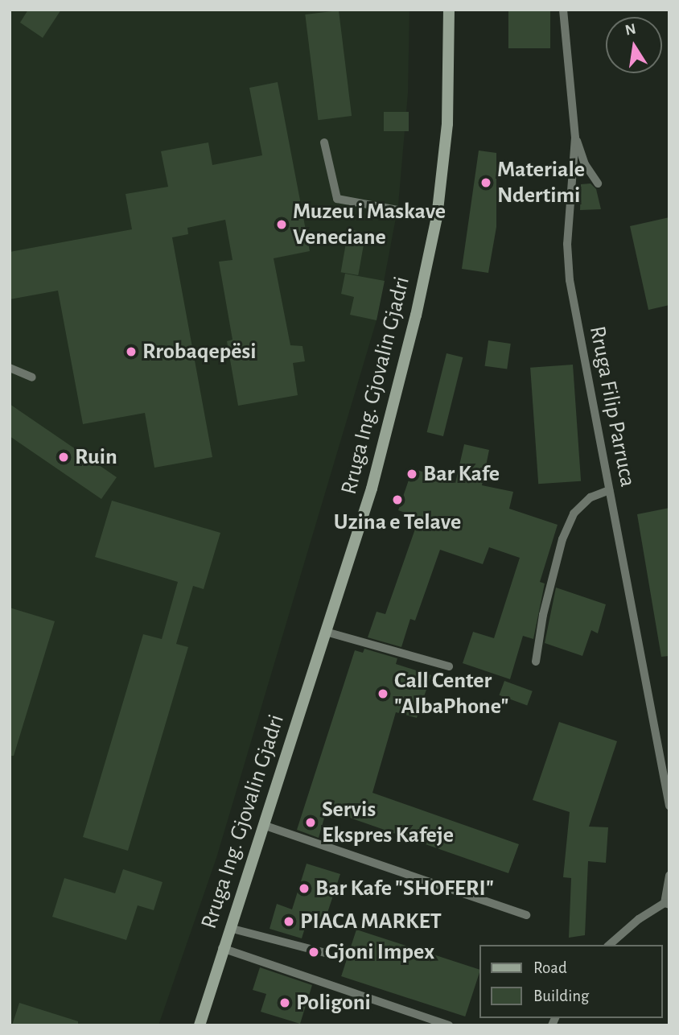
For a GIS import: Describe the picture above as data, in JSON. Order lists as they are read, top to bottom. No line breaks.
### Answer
{"streets":{"main road":["Rruga Ing. Gjovalin Gjadri"],"lane":["Rruga Filip Parruca"]},"places":["Materiale Ndertimi","Muzeu i Maskave Veneciane","Rrobaqepësi","Ruin","Bar Kafe","Uzina e Telave","Call Center \"AlbaPhone\"","Servis Ekspres Kafeje","Bar Kafe \"SHOFERI\"","PIACA MARKET","Gjoni Impex","Poligoni"],"legend":["Road","Building"],"north":"top"}
